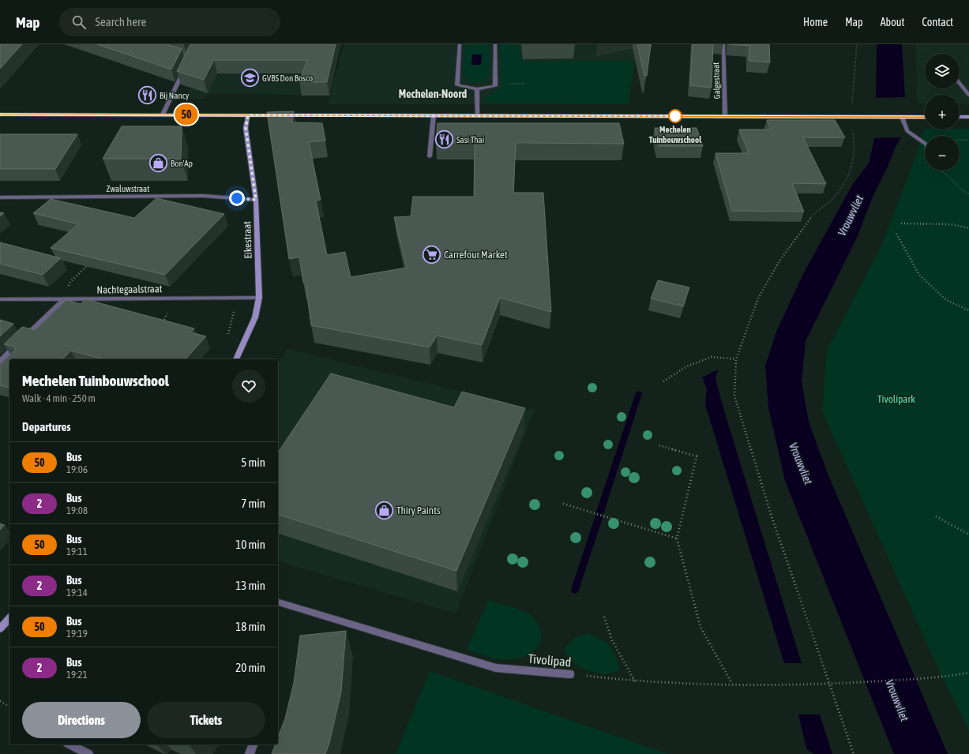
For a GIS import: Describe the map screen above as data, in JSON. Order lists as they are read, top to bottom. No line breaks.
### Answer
{"streets":{"main road":["Eikestraat"],"street":["Galgestraat","Zwaluwstraat","Nachtegaalstraat","Tivolipad"]},"crossings":[["Zwaluwstraat","Eikestraat"],["Eikestraat","Nachtegaalstraat"]],"districts":["Mechelen-Noord"],"water":["Vrouwvliet"],"parks":["Tivolipark"],"places":{"school or university":["GVBS Don Bosco"],"restaurant":["Bij Nancy","Sasi Thai"],"other":["Mechelen Tuinbouwschool"],"shop":["Bon'Ap","Thiry Paints"],"supermarket":["Carrefour Market"]},"lines":["bus line 50"],"page":{"header":"Map","search":"Search here","nav":["Home","Map","About","Contact"],"on_map":"50","map_buttons":["+","−"],"heading":[["Mechelen Tuinbouwschool","Walk · 4 min · 250 m"],"Departures"],"list":[{"mark":"50","name":"Bus","note":"19:06","value":"5 min"},{"mark":"2","name":"Bus","note":"19:08","value":"7 min"},{"mark":"50","name":"Bus","note":"19:11","value":"10 min"},{"mark":"2","name":"Bus","note":"19:14","value":"13 min"},{"mark":"50","name":"Bus","note":"19:19","value":"18 min"},{"mark":"2","name":"Bus","note":"19:21","value":"20 min"}],"buttons":["Directions","Tickets"]}}
